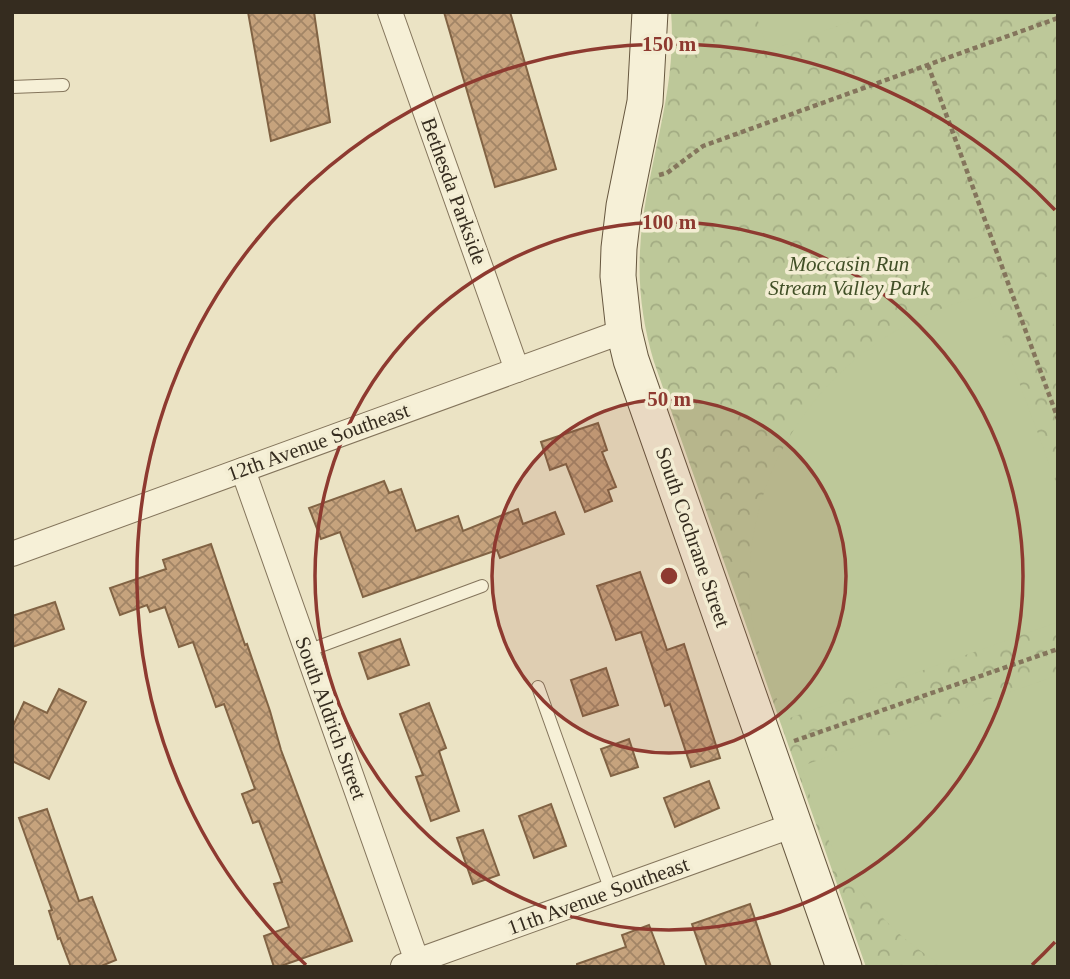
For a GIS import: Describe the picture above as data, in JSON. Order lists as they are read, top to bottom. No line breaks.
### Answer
{"streets":{"street":["Bethesda Parkside","12th Avenue Southeast","South Cochrane Street","South Aldrich Street","11th Avenue Southeast"]},"crossings":[["Bethesda Parkside","12th Avenue Southeast"],["12th Avenue Southeast","South Cochrane Street"],["12th Avenue Southeast","South Aldrich Street"],["South Cochrane Street","11th Avenue Southeast"],["South Aldrich Street","11th Avenue Southeast"]],"parks":["Moccasin Run Stream Valley Park"],"rings":["150 m","100 m","50 m"]}
